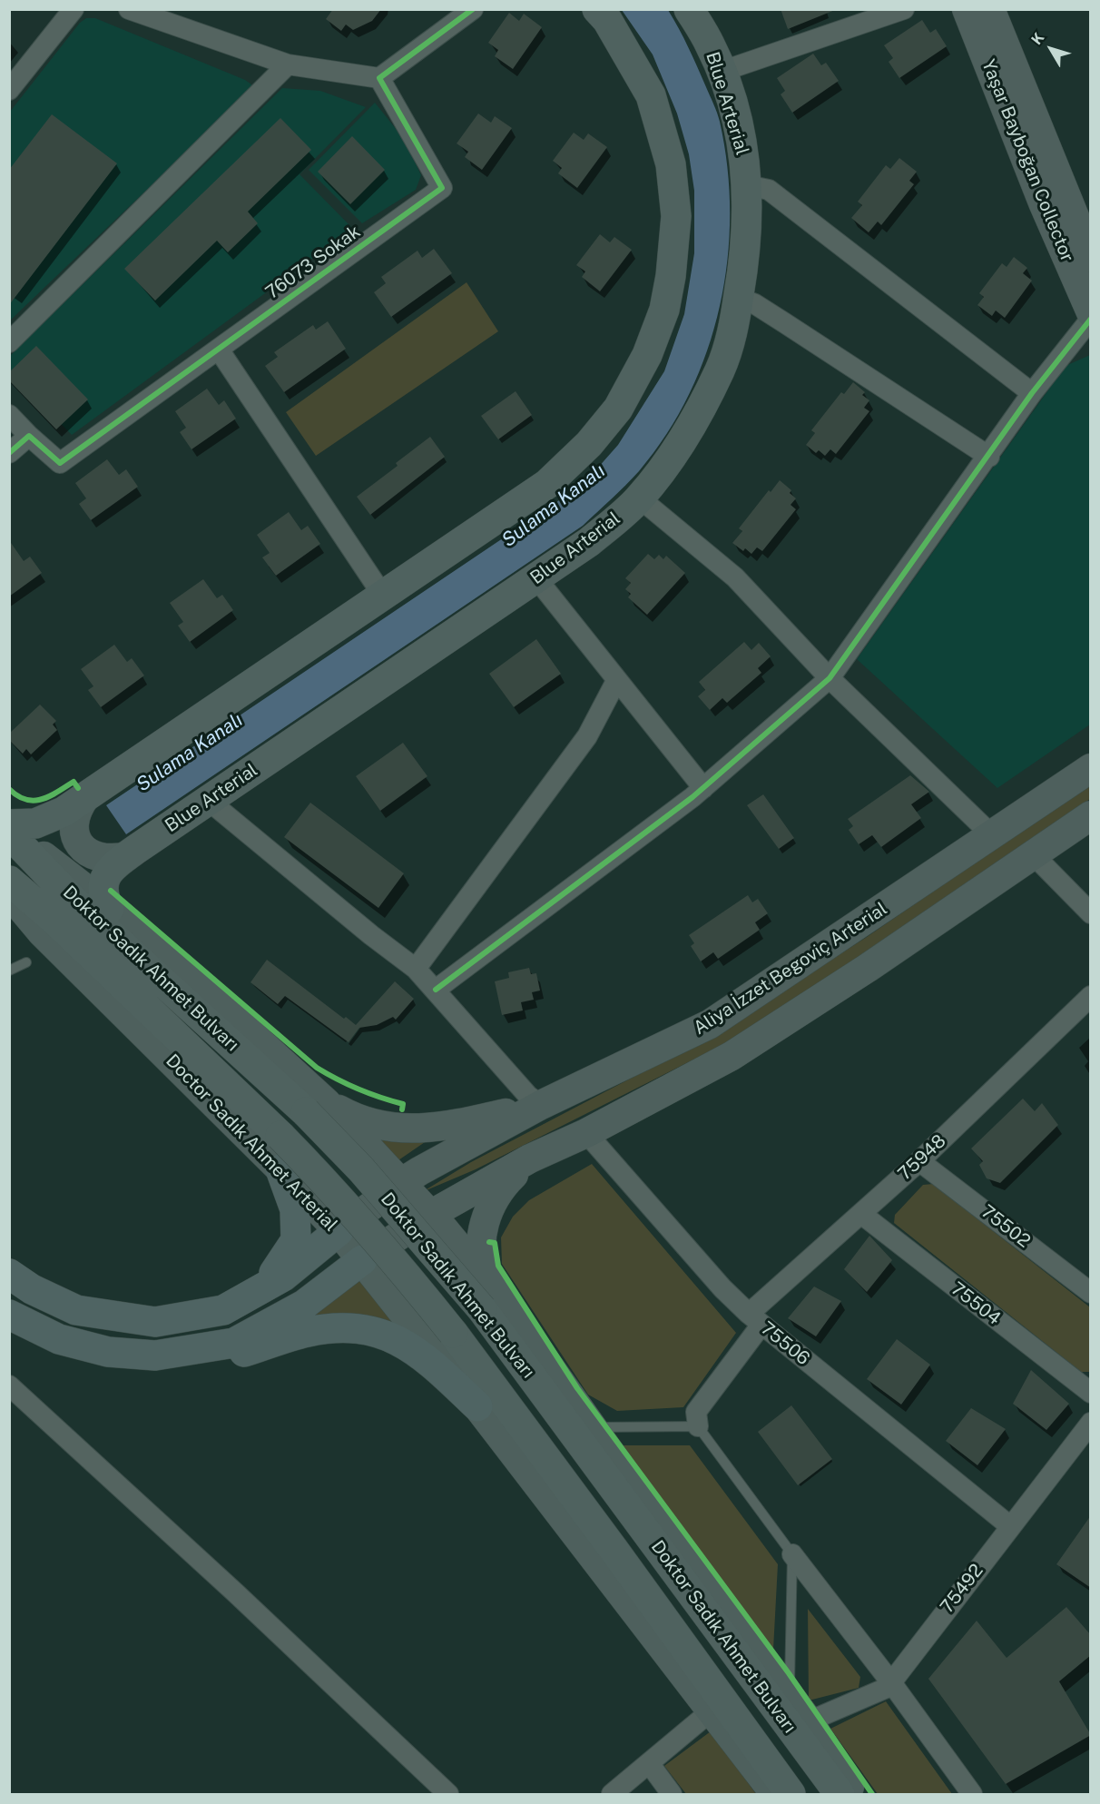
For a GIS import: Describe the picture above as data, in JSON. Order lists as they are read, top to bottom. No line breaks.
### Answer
{"streets":{"main road":["Blue Arterial","Yaşar Bayboğan Collector","Doktor Sadık Ahmet Bulvarı","Aliya İzzet Begoviç Arterial","Doctor Sadık Ahmet Arterial"],"street":["76073 Sokak","75948","75502","75504","75506","75492"]},"crossings":[["Doktor Sadık Ahmet Bulvarı","Doctor Sadık Ahmet Arterial"],["Aliya İzzet Begoviç Arterial","Doctor Sadık Ahmet Arterial"],["75948","75502"],["75948","75504"],["75948","75506"],["75506","75492"]],"water":["Sulama Kanalı"],"north":"top left"}
